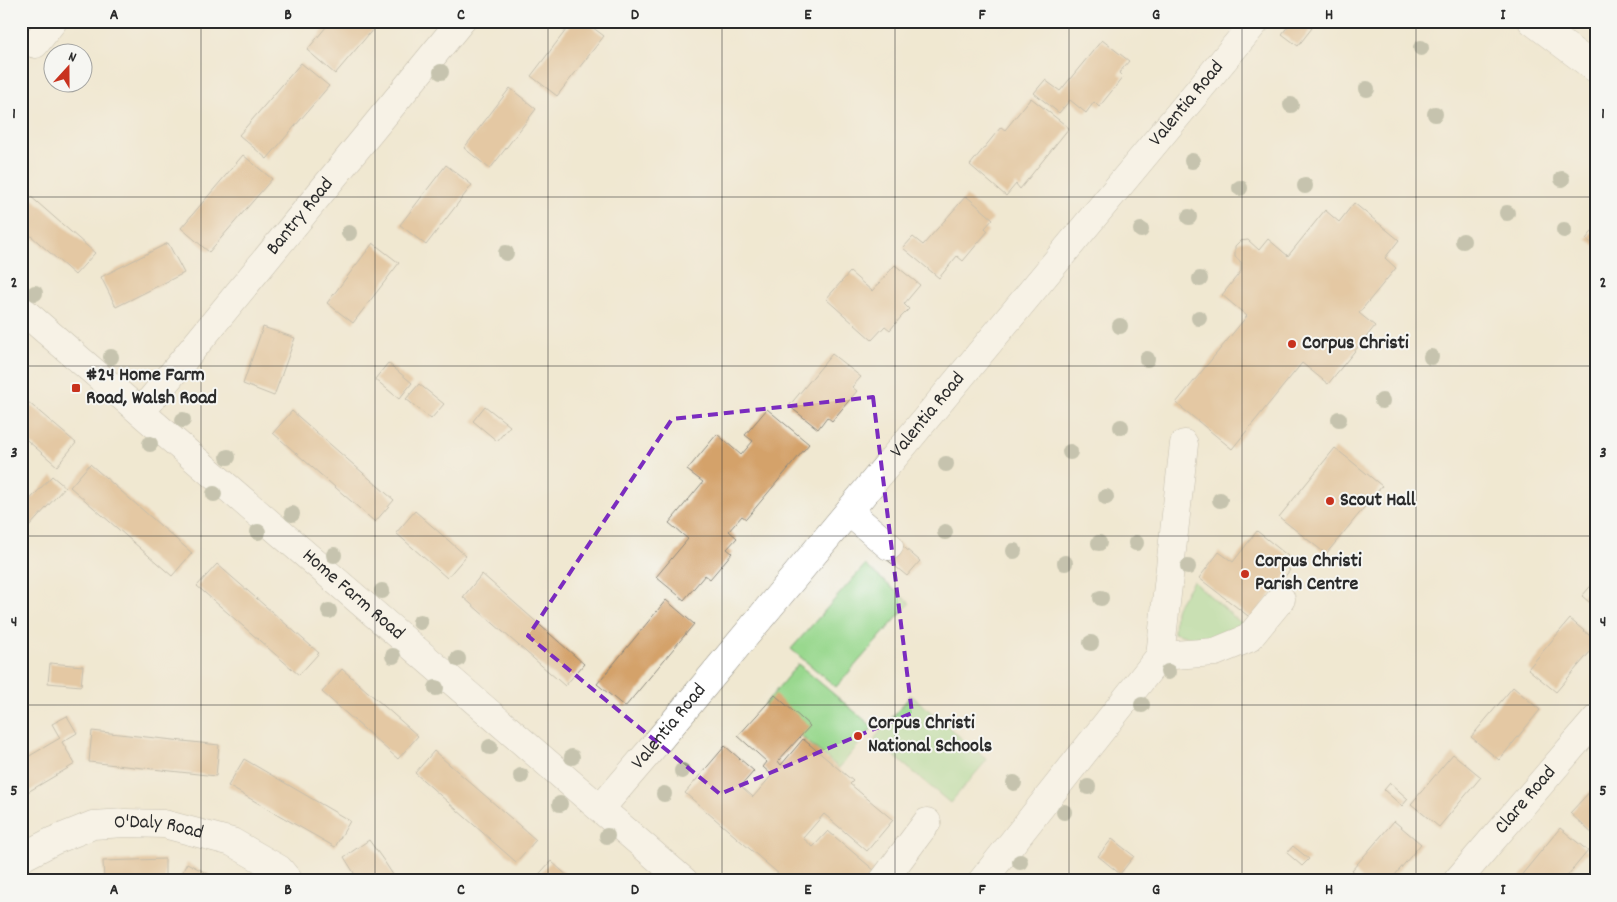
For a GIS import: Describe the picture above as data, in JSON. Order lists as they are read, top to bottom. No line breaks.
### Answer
{"streets":{"street":["Valentia Road","Bantry Road","Home Farm Road","Clare Road","O'Daly Road"]},"crossings":[["Valentia Road","Home Farm Road"],["Bantry Road","Home Farm Road"]],"places":{"other":["Corpus Christi","Scout Hall","Corpus Christi Parish Centre","Corpus Christi National Schools"],"transit":["#24 Home Farm Road, Walsh Road"]},"north":"top","grid":{"columns":["A","B","C","D","E","F","G","H","I"],"rows":["1","2","3","4","5"]}}
